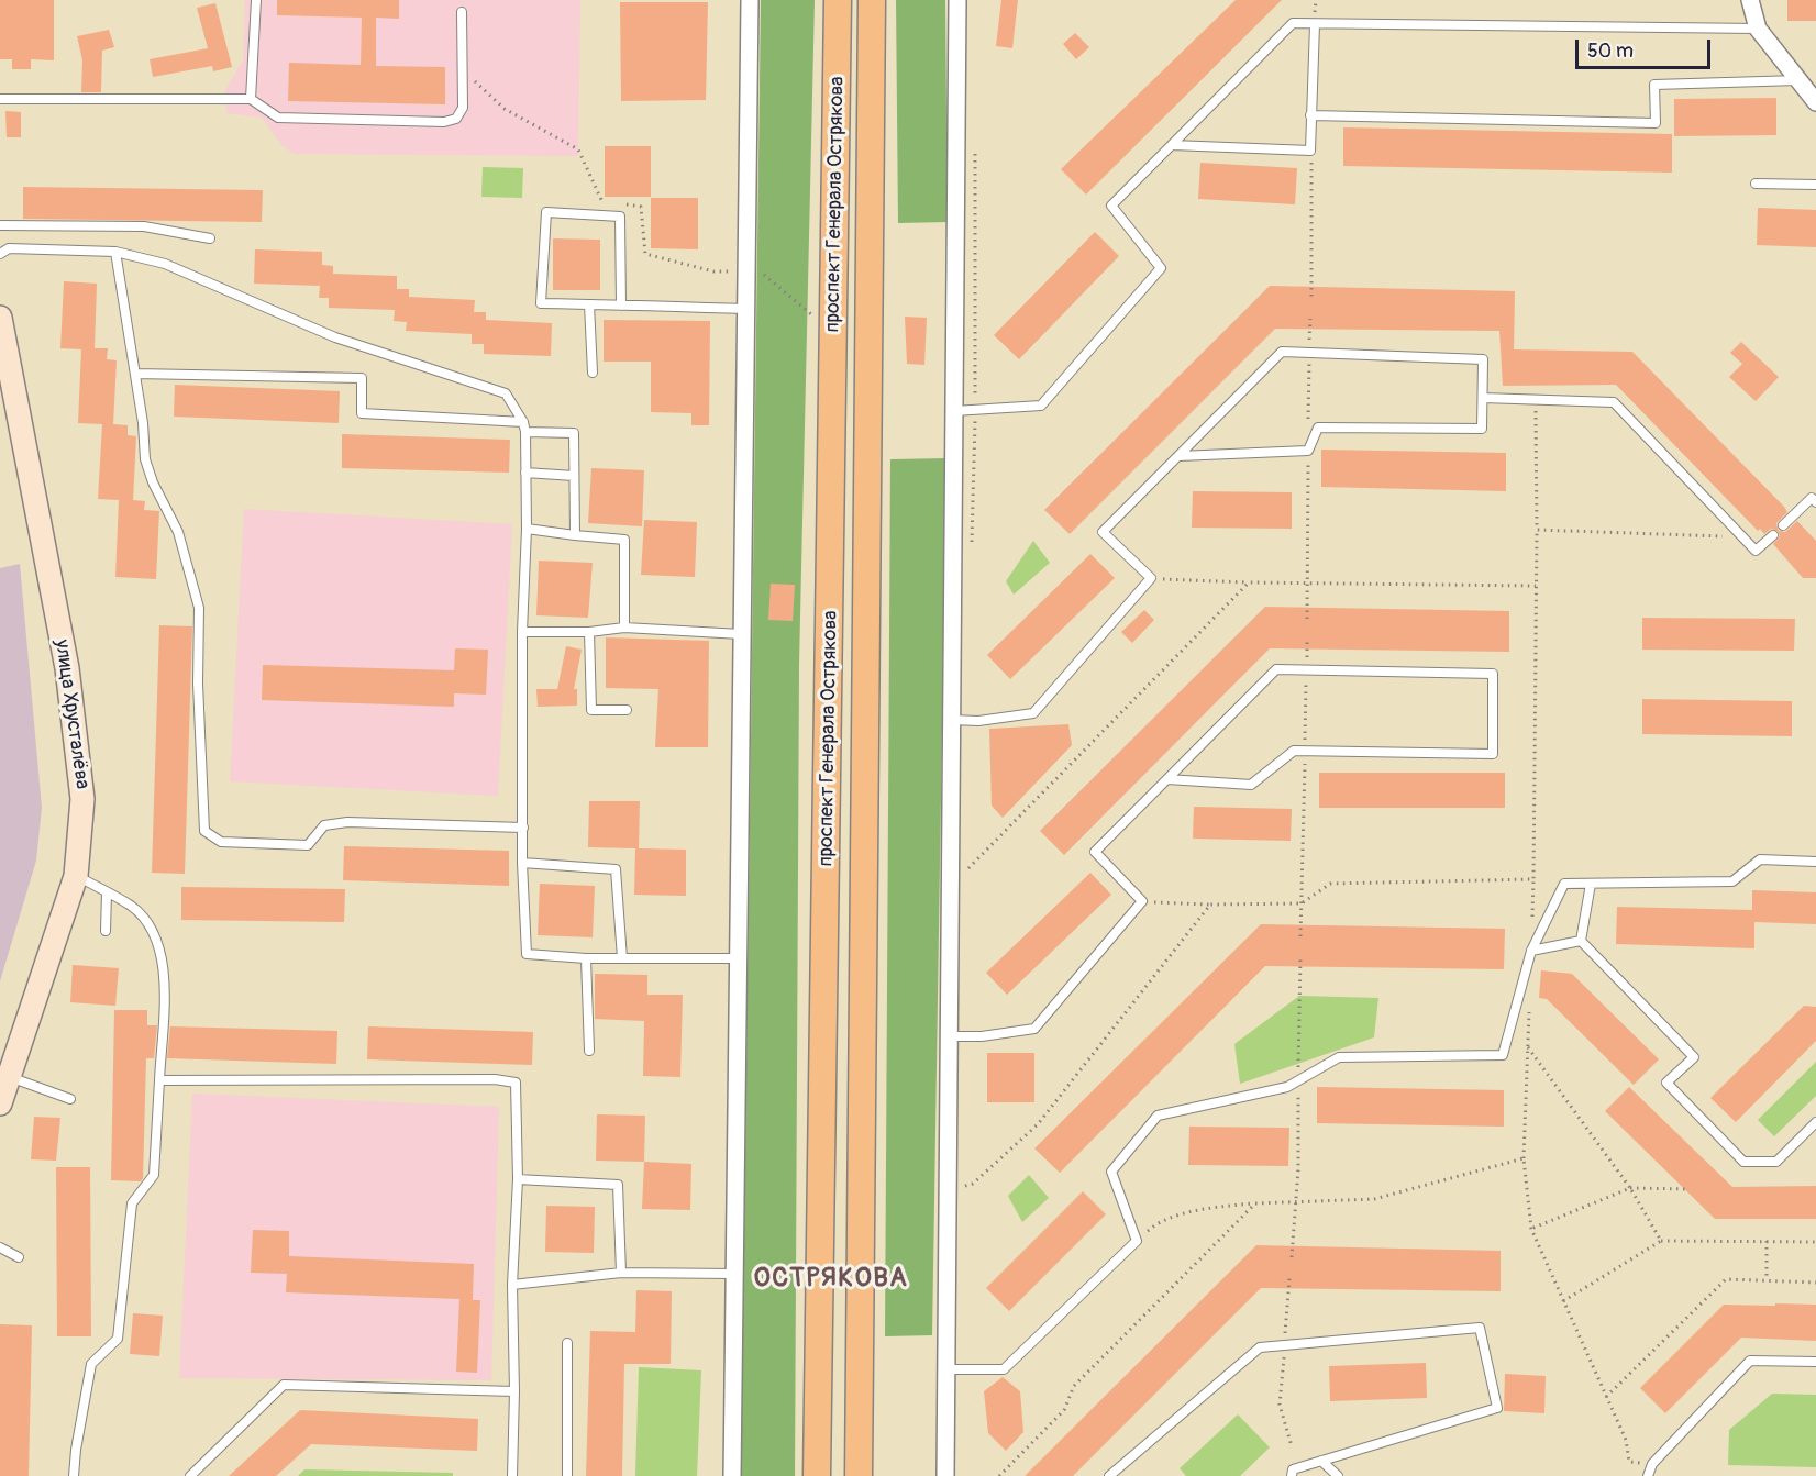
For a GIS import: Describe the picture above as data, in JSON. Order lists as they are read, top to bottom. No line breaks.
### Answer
{"streets":{"main road":["проспект Генерала Острякова","улица Хрусталёва"]},"districts":["ОСТРЯКОВА"],"scale_bar":"50 m"}
